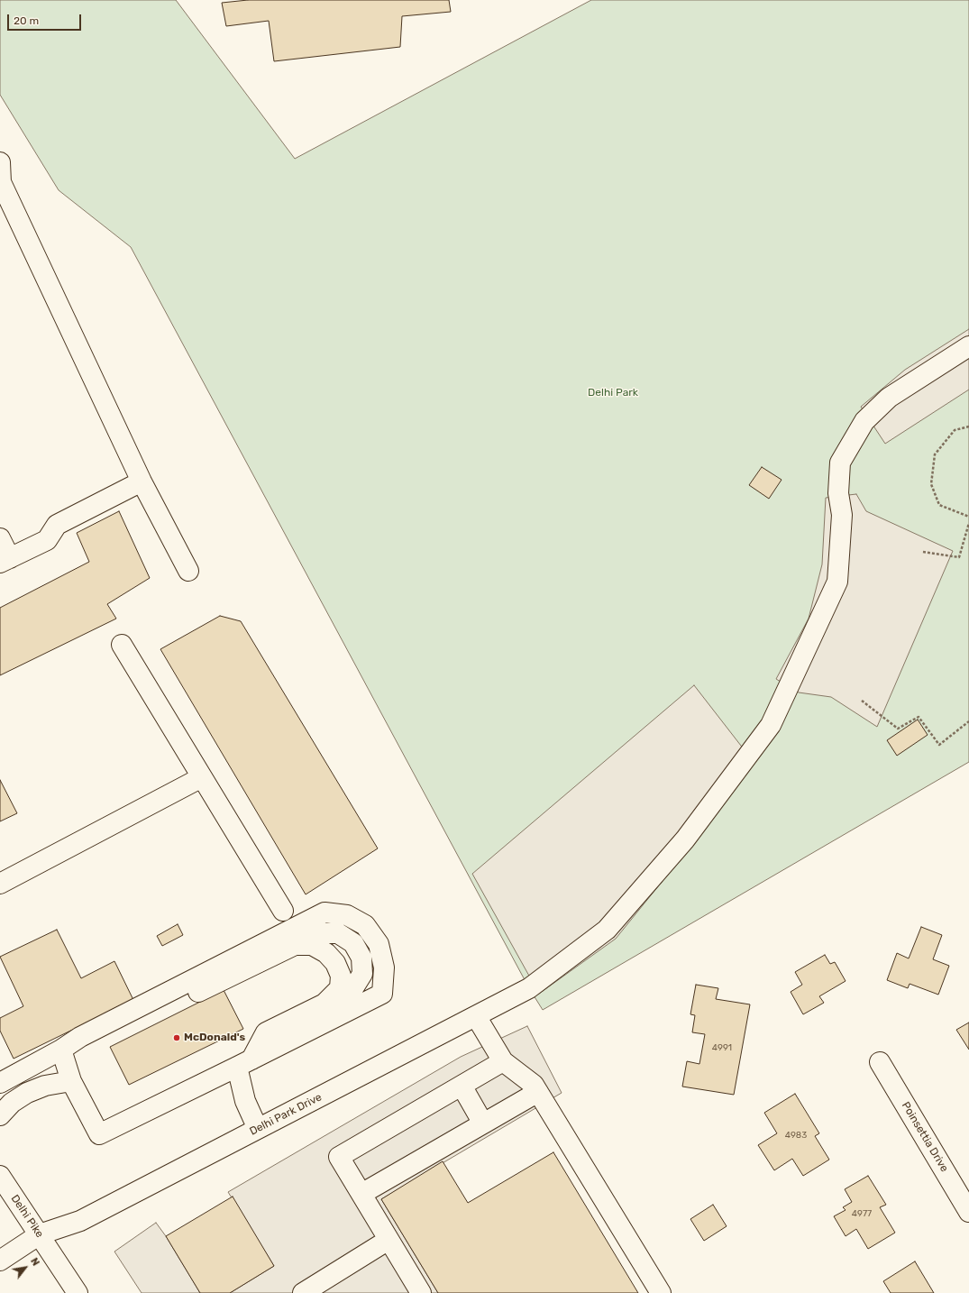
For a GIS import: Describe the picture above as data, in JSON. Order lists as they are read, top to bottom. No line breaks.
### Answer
{"streets":{"street":["Delhi Park Drive","Poinsettia Drive","Delhi Pike"]},"crossings":[["Delhi Park Drive","Delhi Pike"]],"parks":["Delhi Park"],"places":["McDonald's"],"house_numbers":["4991","4983","4977"],"scale_bar":"20 m","north":"top right"}
